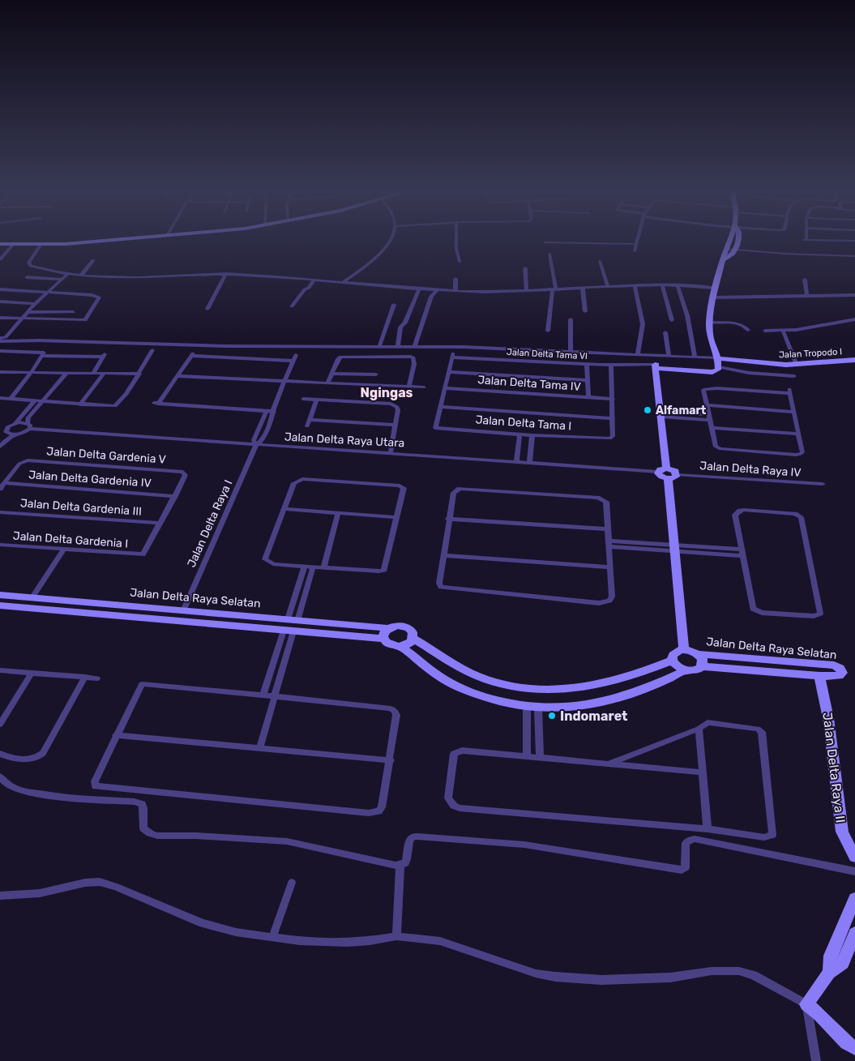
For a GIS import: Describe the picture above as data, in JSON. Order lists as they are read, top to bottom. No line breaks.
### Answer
{"streets":{"street":["Jalan Tropodo I","Jalan Delta Tama VI","Jalan Delta Tama IV","Jalan Delta Tama I","Jalan Delta Raya Utara","Jalan Delta Gardenia V","Jalan Delta Raya IV","Jalan Delta Gardenia IV","Jalan Delta Gardenia III","Jalan Delta Raya I","Jalan Delta Gardenia I","Jalan Delta Raya Selatan","Jalan Delta Raya II"]},"crossings":[["Jalan Delta Raya Utara","Jalan Delta Raya I"],["Jalan Delta Gardenia V","Jalan Delta Gardenia IV"],["Jalan Delta Gardenia III","Jalan Delta Gardenia I"],["Jalan Delta Raya I","Jalan Delta Raya Selatan"],["Jalan Delta Raya Selatan","Jalan Delta Raya II"]],"districts":["Ngingas"],"places":["Alfamart","Indomaret"]}
